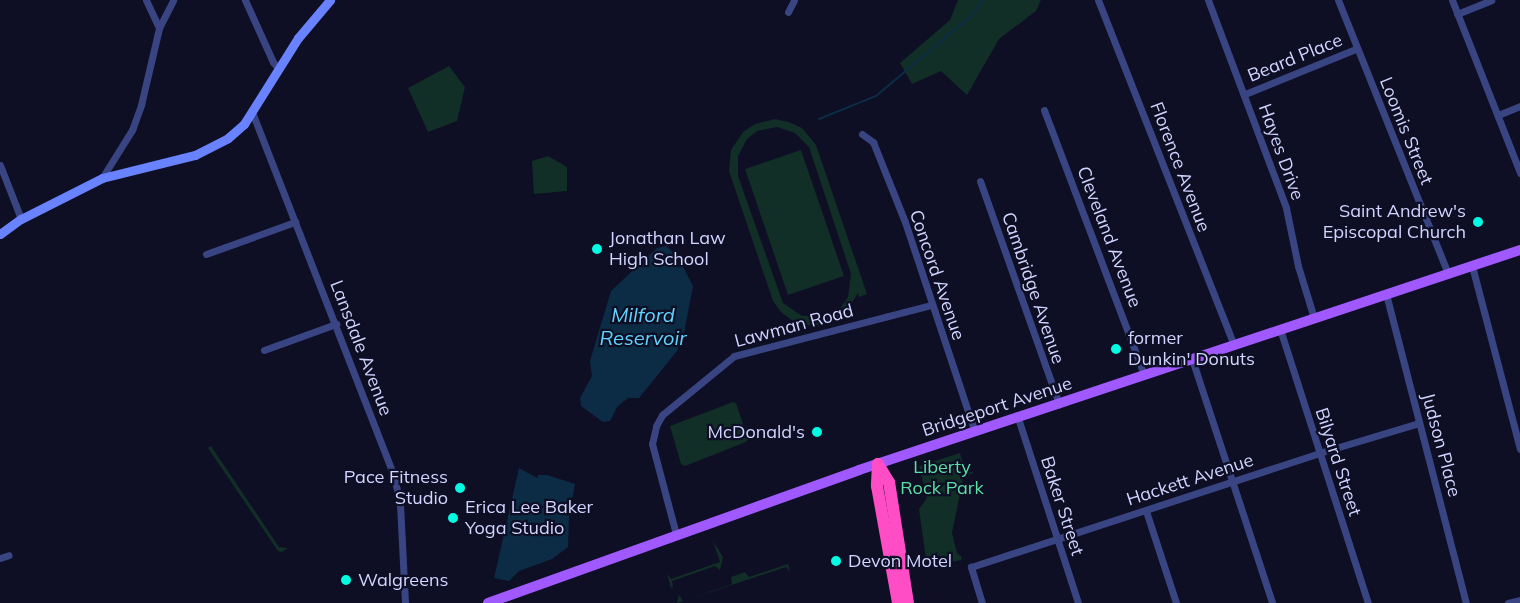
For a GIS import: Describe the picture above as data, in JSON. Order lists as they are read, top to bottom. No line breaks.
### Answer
{"streets":{"main road":["Bridgeport Avenue"],"street":["Beard Place","Loomis Street","Hayes Drive","Florence Avenue","Cleveland Avenue","Concord Avenue","Cambridge Avenue","Lawman Road","Lansdale Avenue","Judson Place","Bilyard Street","Hackett Avenue","Baker Street"]},"crossings":[["Beard Place","Loomis Street"],["Beard Place","Hayes Drive"],["Loomis Street","Bridgeport Avenue"],["Hayes Drive","Bridgeport Avenue"],["Florence Avenue","Bridgeport Avenue"],["Cleveland Avenue","Bridgeport Avenue"],["Concord Avenue","Lawman Road"],["Concord Avenue","Bridgeport Avenue"],["Cambridge Avenue","Bridgeport Avenue"],["Lawman Road","Bridgeport Avenue"],["Bridgeport Avenue","Judson Place"],["Bridgeport Avenue","Bilyard Street"],["Bridgeport Avenue","Baker Street"],["Judson Place","Hackett Avenue"],["Bilyard Street","Hackett Avenue"],["Hackett Avenue","Baker Street"]],"water":["Milford Reservoir"],"parks":["Liberty Rock Park"],"places":["Saint Andrew's Episcopal Church","Jonathan Law High School","former Dunkin' Donuts","McDonald's","Pace Fitness Studio","Erica Lee Baker Yoga Studio","Devon Motel","Walgreens"]}
